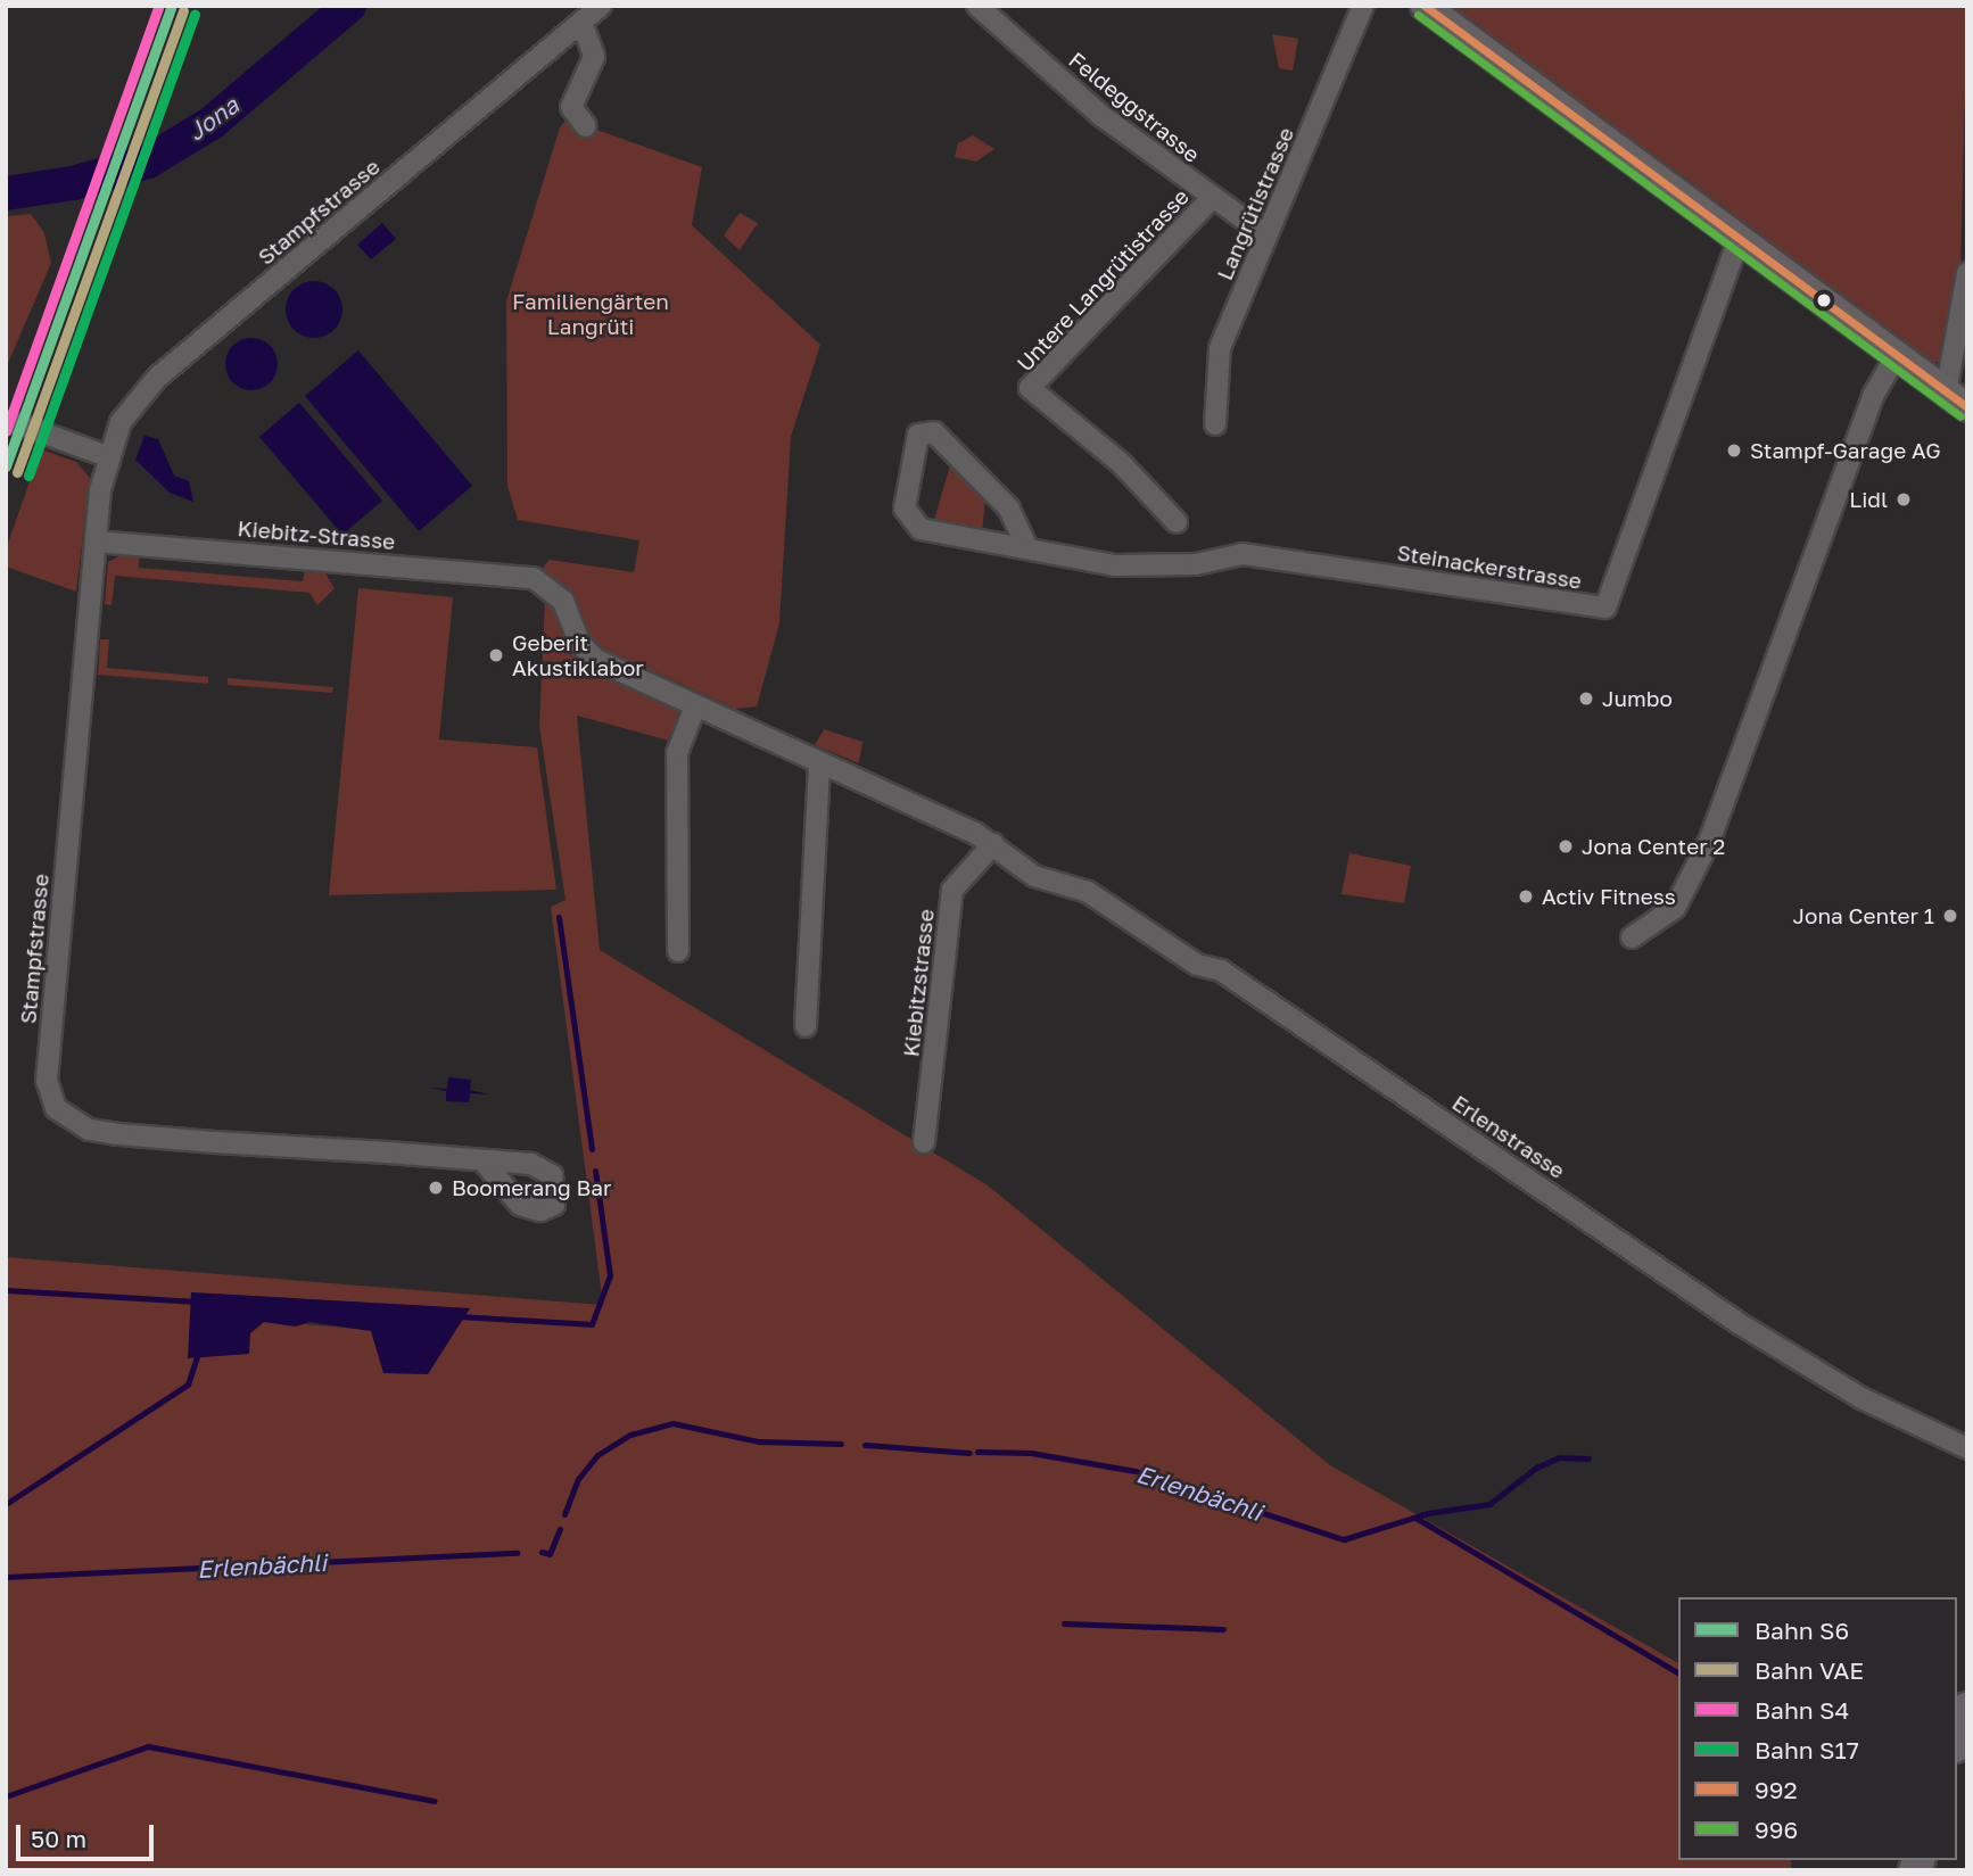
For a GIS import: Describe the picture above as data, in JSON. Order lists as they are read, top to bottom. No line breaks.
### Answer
{"streets":{"street":["Feldeggstrasse","Langrütistrasse","Stampfstrasse","Untere Langrütistrasse","Kiebitz-Strasse","Steinackerstrasse","Kiebitzstrasse","Erlenstrasse"]},"crossings":[["Feldeggstrasse","Langrütistrasse"],["Feldeggstrasse","Untere Langrütistrasse"],["Stampfstrasse","Kiebitz-Strasse"],["Kiebitzstrasse","Erlenstrasse"]],"water":["Jona","Erlenbächli"],"parks":["Familiengärten Langrüti"],"places":["Stampf-Garage AG","Lidl","Geberit Akustiklabor","Jumbo","Jona Center 2","Activ Fitness","Jona Center 1","Boomerang Bar"],"lines":["rail line S6","rail line S4","transit line 992","rail line VAE","rail line S17","transit line 996"],"legend":["Bahn S6","Bahn VAE","Bahn S4","Bahn S17","992","996"],"scale_bar":"50 m"}
